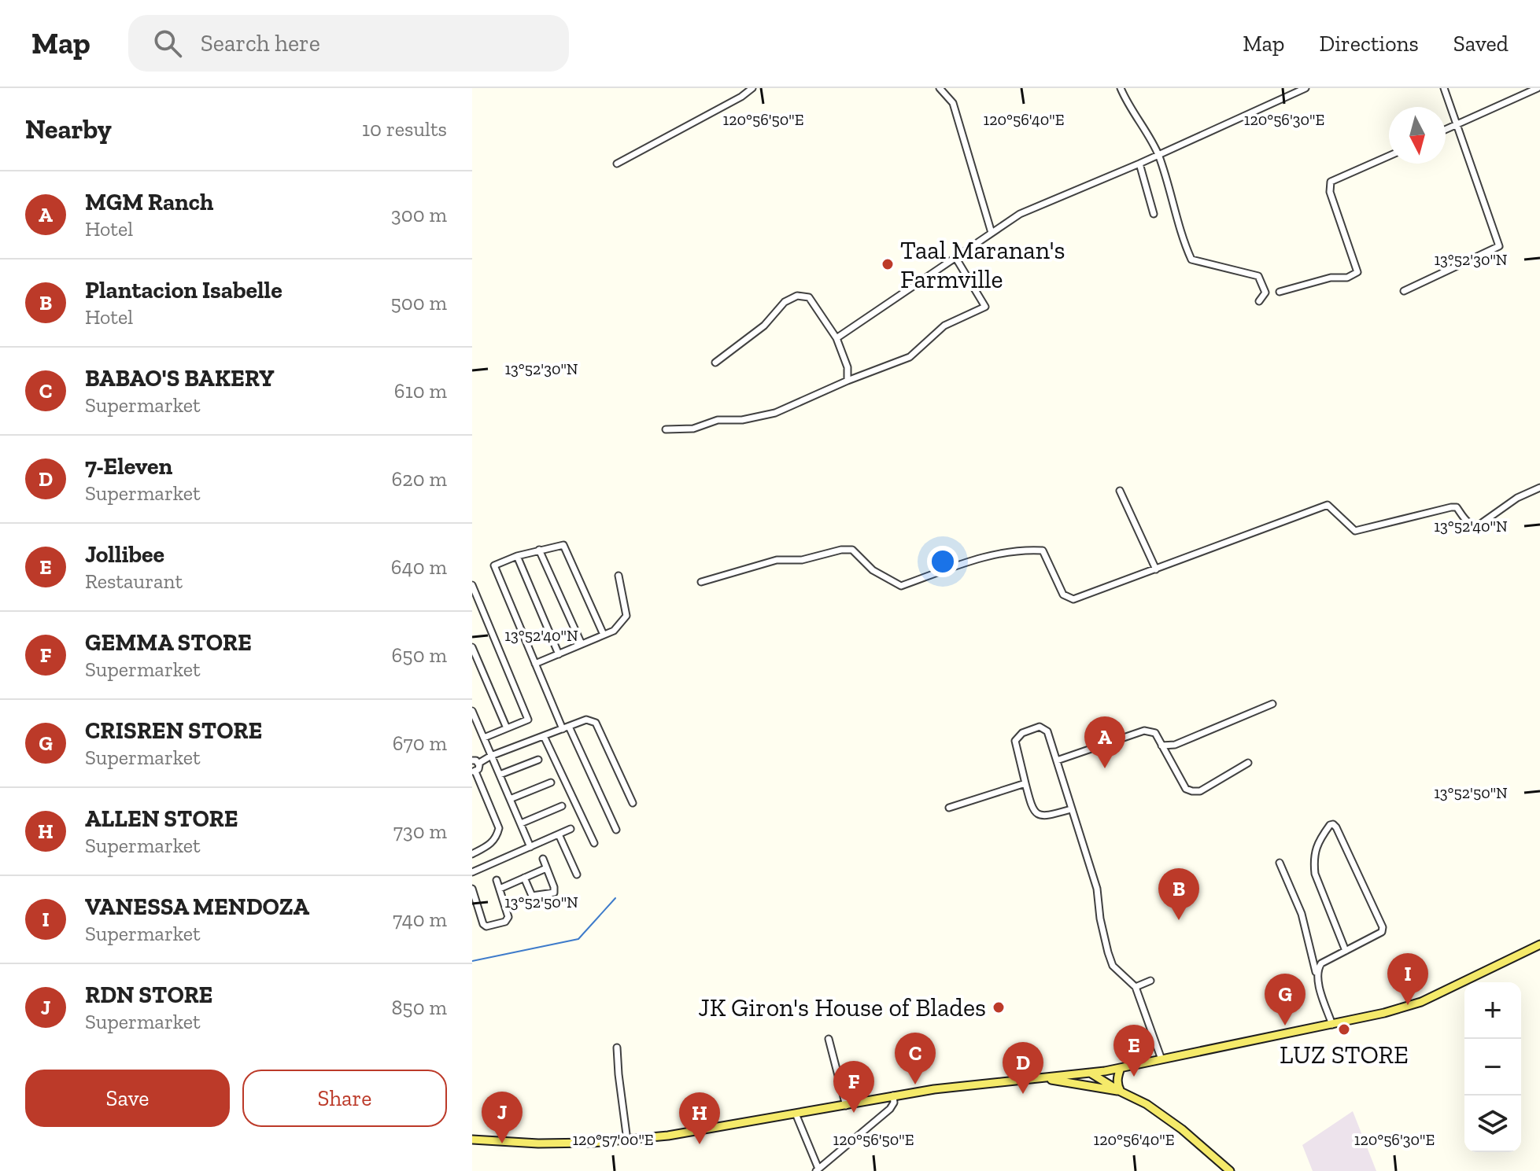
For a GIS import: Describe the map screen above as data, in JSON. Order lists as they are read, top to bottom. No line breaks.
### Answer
{"places":["Taal Maranan's Farmville","JK Giron's House of Blades","LUZ STORE"],"north":"bottom","page":{"header":"Map","search":"Search here","nav":["Map","Directions","Saved"],"heading":["Nearby","10 results"],"list":[{"mark":"A","name":"MGM Ranch","note":"Hotel","value":"300 m"},{"mark":"B","name":"Plantacion Isabelle","note":"Hotel","value":"500 m"},{"mark":"C","name":"BABAO'S BAKERY","note":"Supermarket","value":"610 m"},{"mark":"D","name":"7-Eleven","note":"Supermarket","value":"620 m"},{"mark":"E","name":"Jollibee","note":"Restaurant","value":"640 m"},{"mark":"F","name":"GEMMA STORE","note":"Supermarket","value":"650 m"},{"mark":"G","name":"CRISREN STORE","note":"Supermarket","value":"670 m"},{"mark":"H","name":"ALLEN STORE","note":"Supermarket","value":"730 m"},{"mark":"I","name":"VANESSA MENDOZA","note":"Supermarket","value":"740 m"},{"mark":"J","name":"RDN STORE","note":"Supermarket","value":"850 m"}],"pins":["A","B","I","G","E","C","D","F","J","H"],"map_buttons":["+","−"],"buttons":["Save","Share"]},"coordinates":["120°56'50\"E","120°56'40\"E","120°56'30\"E","13°52'30\"N","13°52'40\"N","13°52'50\"N","120°57'00\"E"]}
